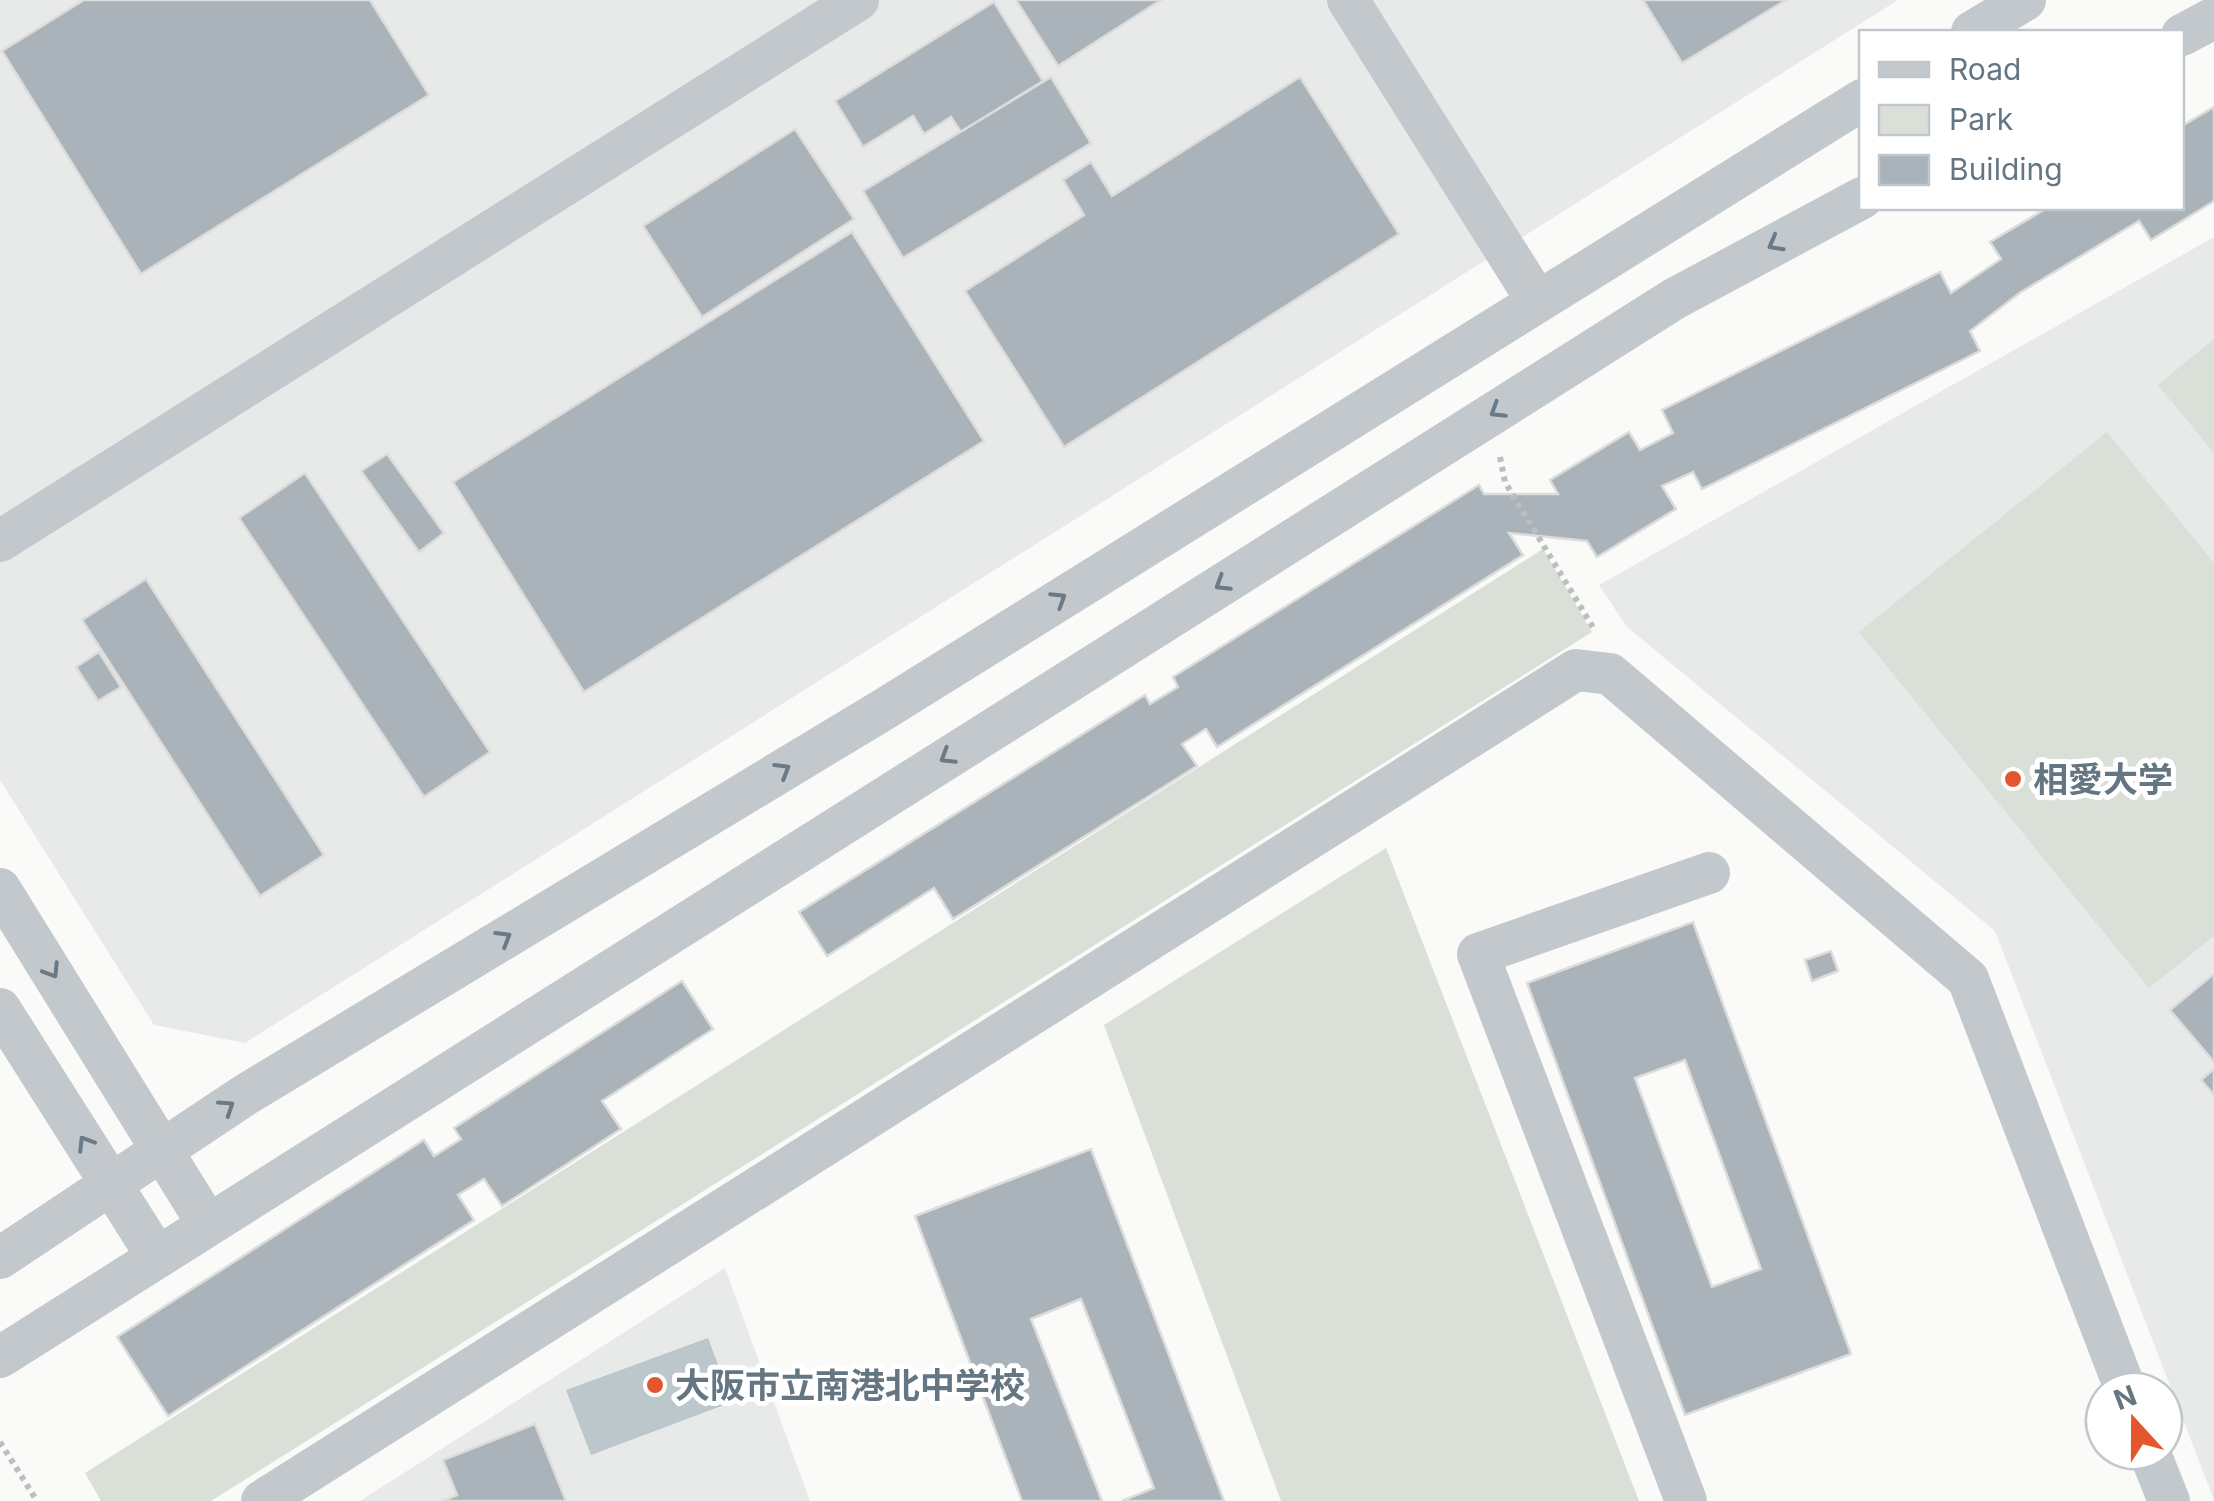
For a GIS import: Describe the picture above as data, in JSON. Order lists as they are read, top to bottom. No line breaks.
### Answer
{"places":["相愛大学","大阪市立南港北中学校"],"legend":["Road","Park","Building"],"north":"top"}
